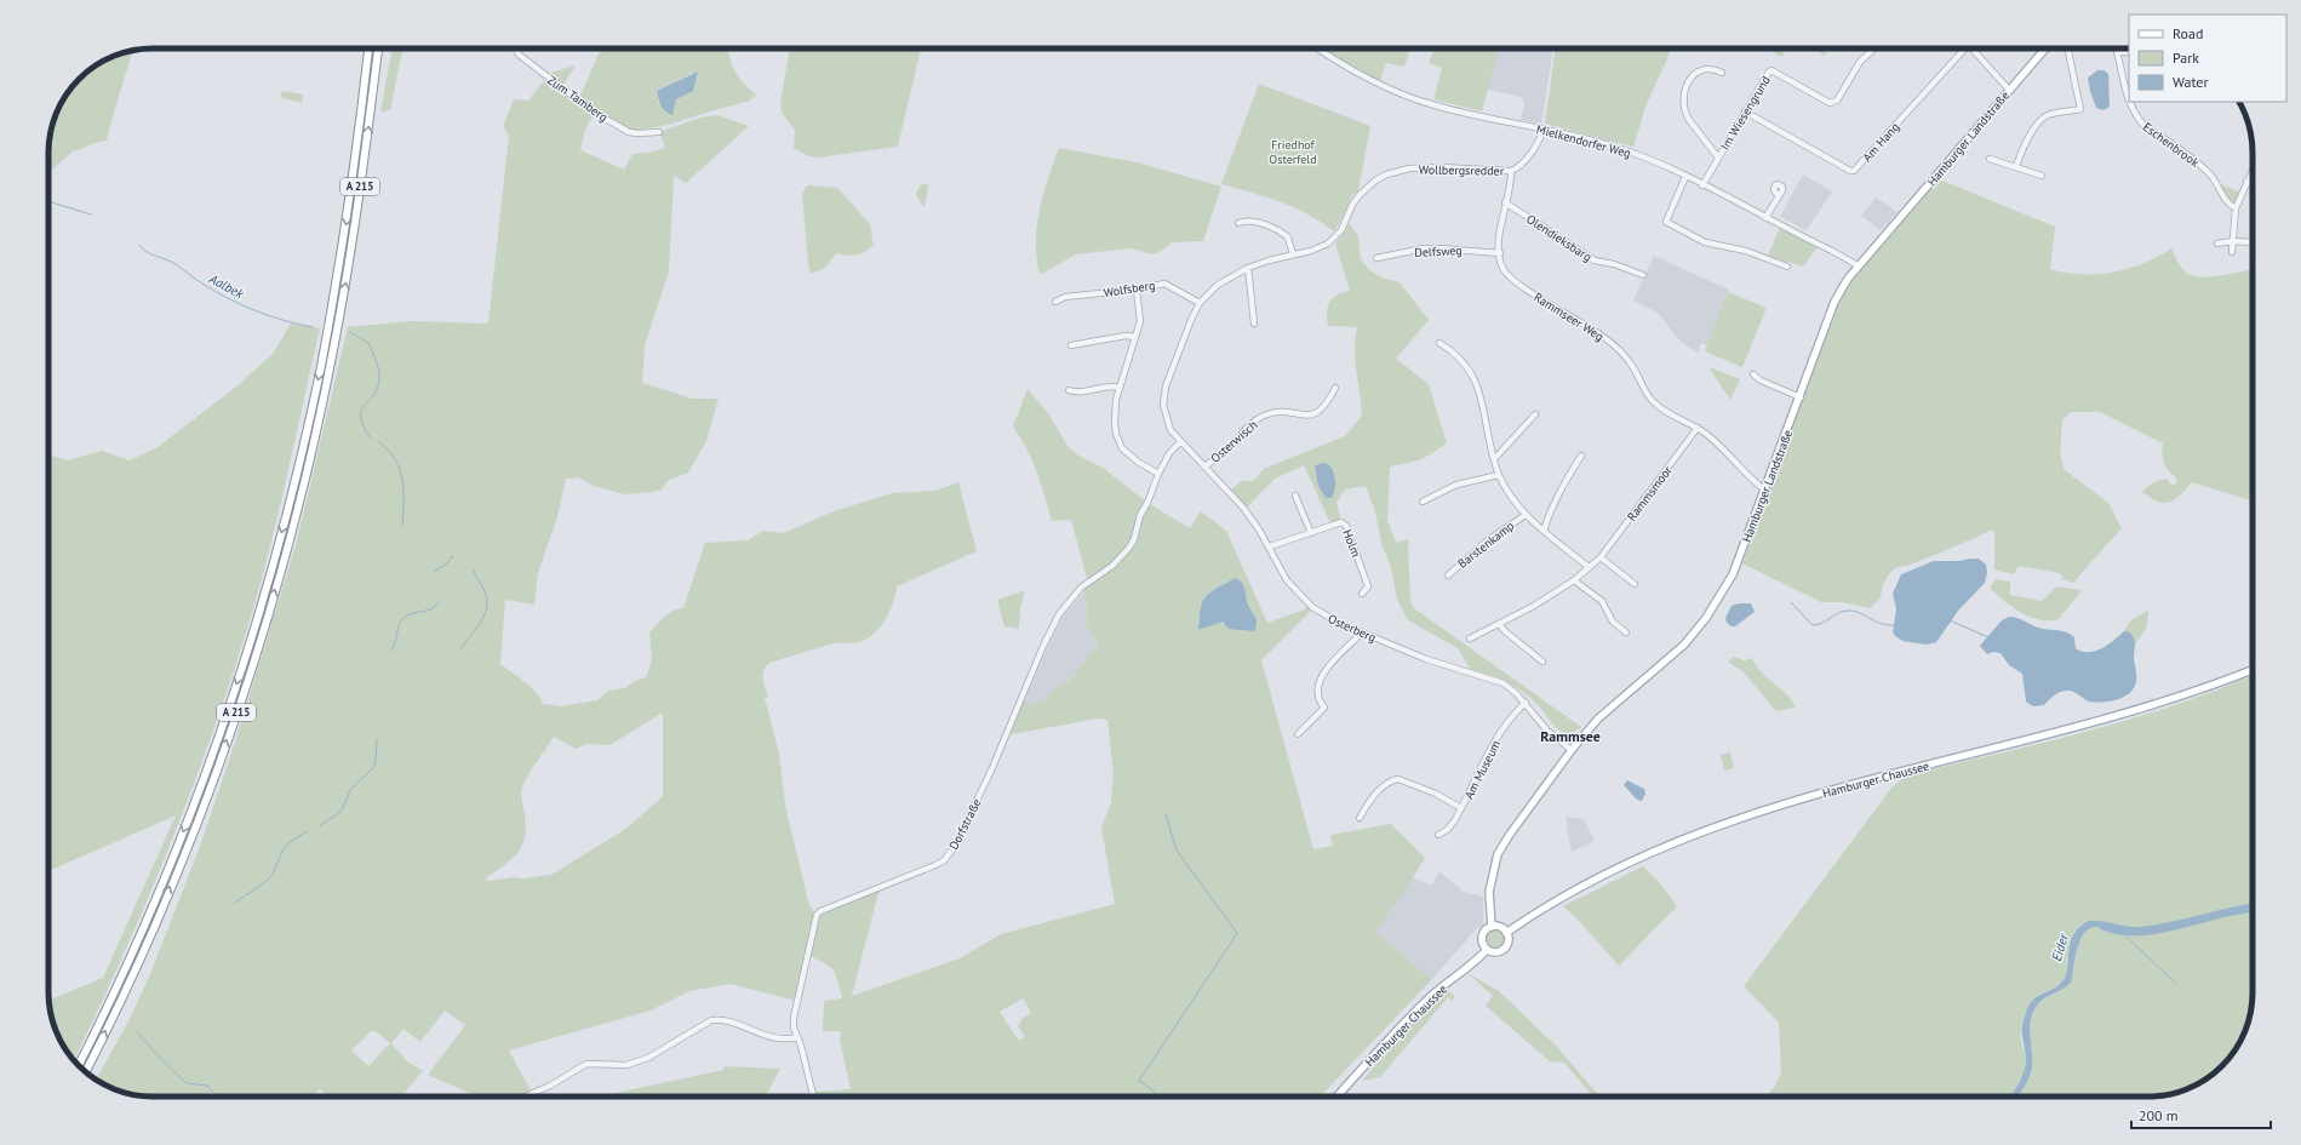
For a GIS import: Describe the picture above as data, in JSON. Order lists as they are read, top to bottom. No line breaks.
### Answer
{"streets":{"highway":["A 215"],"main road":["Hamburger Landstraße","Hamburger Chaussee"],"street":["Zum Tamberg","Im Wiesengrund","Mielkendorfer Weg","Am Hang","Eschenbrook","Wollbergsredder","Olendieksbarg","Delfsweg","Wolfsberg","Rammseer Weg","Osterwisch","Rammsmoor","Holm","Barstenkamp","Osterberg","Am Museum","Dorfstraße"]},"crossings":[["Im Wiesengrund","Mielkendorfer Weg"],["Im Wiesengrund","Am Hang"],["Hamburger Landstraße","Mielkendorfer Weg"],["Hamburger Landstraße","Rammseer Weg"],["Hamburger Landstraße","Osterberg"],["Hamburger Landstraße","Hamburger Chaussee"],["Wollbergsredder","Wolfsberg"],["Wollbergsredder","Rammseer Weg"],["Wollbergsredder","Osterberg"],["Olendieksbarg","Rammseer Weg"],["Delfsweg","Rammseer Weg"],["Rammseer Weg","Rammsmoor"],["Osterwisch","Osterberg"],["Rammsmoor","Barstenkamp"],["Holm","Osterberg"],["Osterberg","Am Museum"]],"districts":["Rammsee"],"water":["Aalbek","Eider"],"parks":["Friedhof Osterfeld"],"legend":["Road","Park","Water"],"scale_bar":"200 m"}
